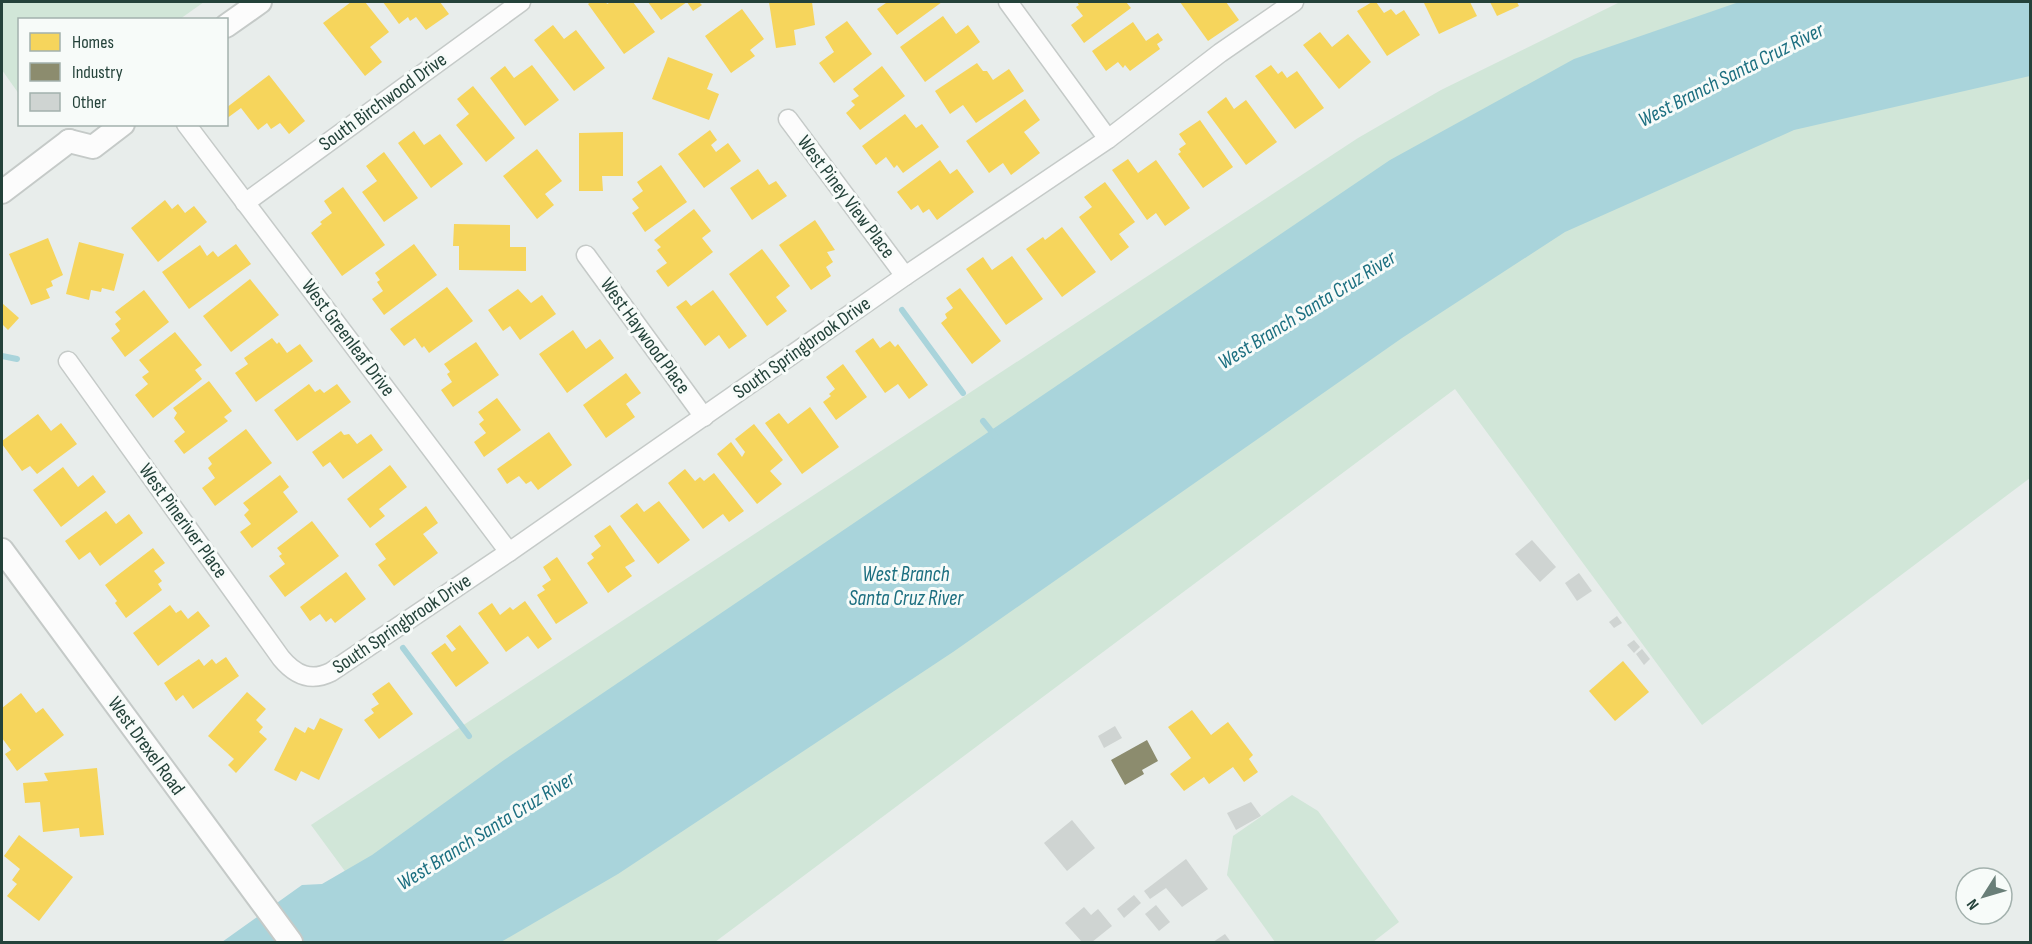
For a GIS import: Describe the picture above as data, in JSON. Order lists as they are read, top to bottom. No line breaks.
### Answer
{"streets":{"street":["South Birchwood Drive","West Piney View Place","West Haywood Place","West Greenleaf Drive","South Springbrook Drive","West Pineriver Place","West Drexel Road"]},"crossings":[["South Birchwood Drive","West Greenleaf Drive"],["West Piney View Place","South Springbrook Drive"],["West Haywood Place","South Springbrook Drive"],["West Greenleaf Drive","South Springbrook Drive"],["South Springbrook Drive","West Pineriver Place"]],"water":["West Branch Santa Cruz River"],"legend":["Homes","Industry","Other"],"north":"bottom left"}
